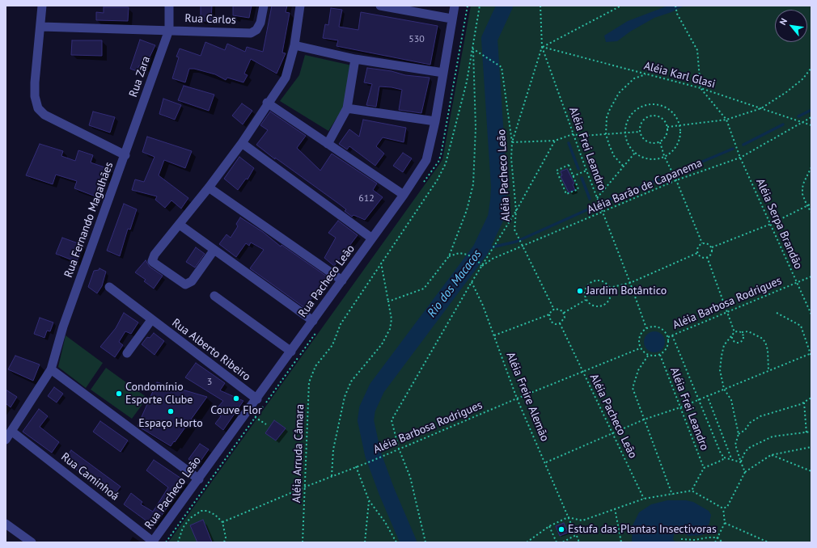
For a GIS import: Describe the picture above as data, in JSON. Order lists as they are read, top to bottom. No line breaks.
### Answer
{"streets":{"street":["Rua Carlos","Rua Zara","Rua Fernando Magalhães","Rua Pacheco Leão","Rua Alberto Ribeiro","Rua Caminhoá"],"path":["Aléia Karl Glasi","Aléia Frei Leandro","Aléia Pacheco Leão","Aléia Barão de Capanema","Aléia Serpa Brandão","Aléia Barbosa Rodrigues","Aléia Freire Alemão","Aléia Arruda Câmara"]},"crossings":[["Rua Carlos","Rua Zara"],["Rua Carlos","Rua Fernando Magalhães"],["Aléia Karl Glasi","Aléia Frei Leandro"],["Aléia Karl Glasi","Aléia Barão de Capanema"],["Rua Zara","Rua Fernando Magalhães"],["Aléia Frei Leandro","Aléia Barão de Capanema"],["Aléia Frei Leandro","Aléia Barbosa Rodrigues"],["Aléia Pacheco Leão","Aléia Barão de Capanema"],["Aléia Pacheco Leão","Aléia Barbosa Rodrigues"],["Aléia Barão de Capanema","Aléia Serpa Brandão"],["Rua Fernando Magalhães","Rua Caminhoá"],["Aléia Serpa Brandão","Aléia Barbosa Rodrigues"],["Rua Pacheco Leão","Rua Alberto Ribeiro"],["Rua Pacheco Leão","Rua Caminhoá"],["Aléia Barbosa Rodrigues","Aléia Freire Alemão"],["Aléia Barbosa Rodrigues","Aléia Arruda Câmara"]],"water":["Rio dos Macacos"],"places":["Jardim Botântico","Condomínio Esporte Clube","Couve Flor","Espaço Horto","Estufa das Plantas Insectivoras"],"house_numbers":["530","612","3"],"north":"top left"}
